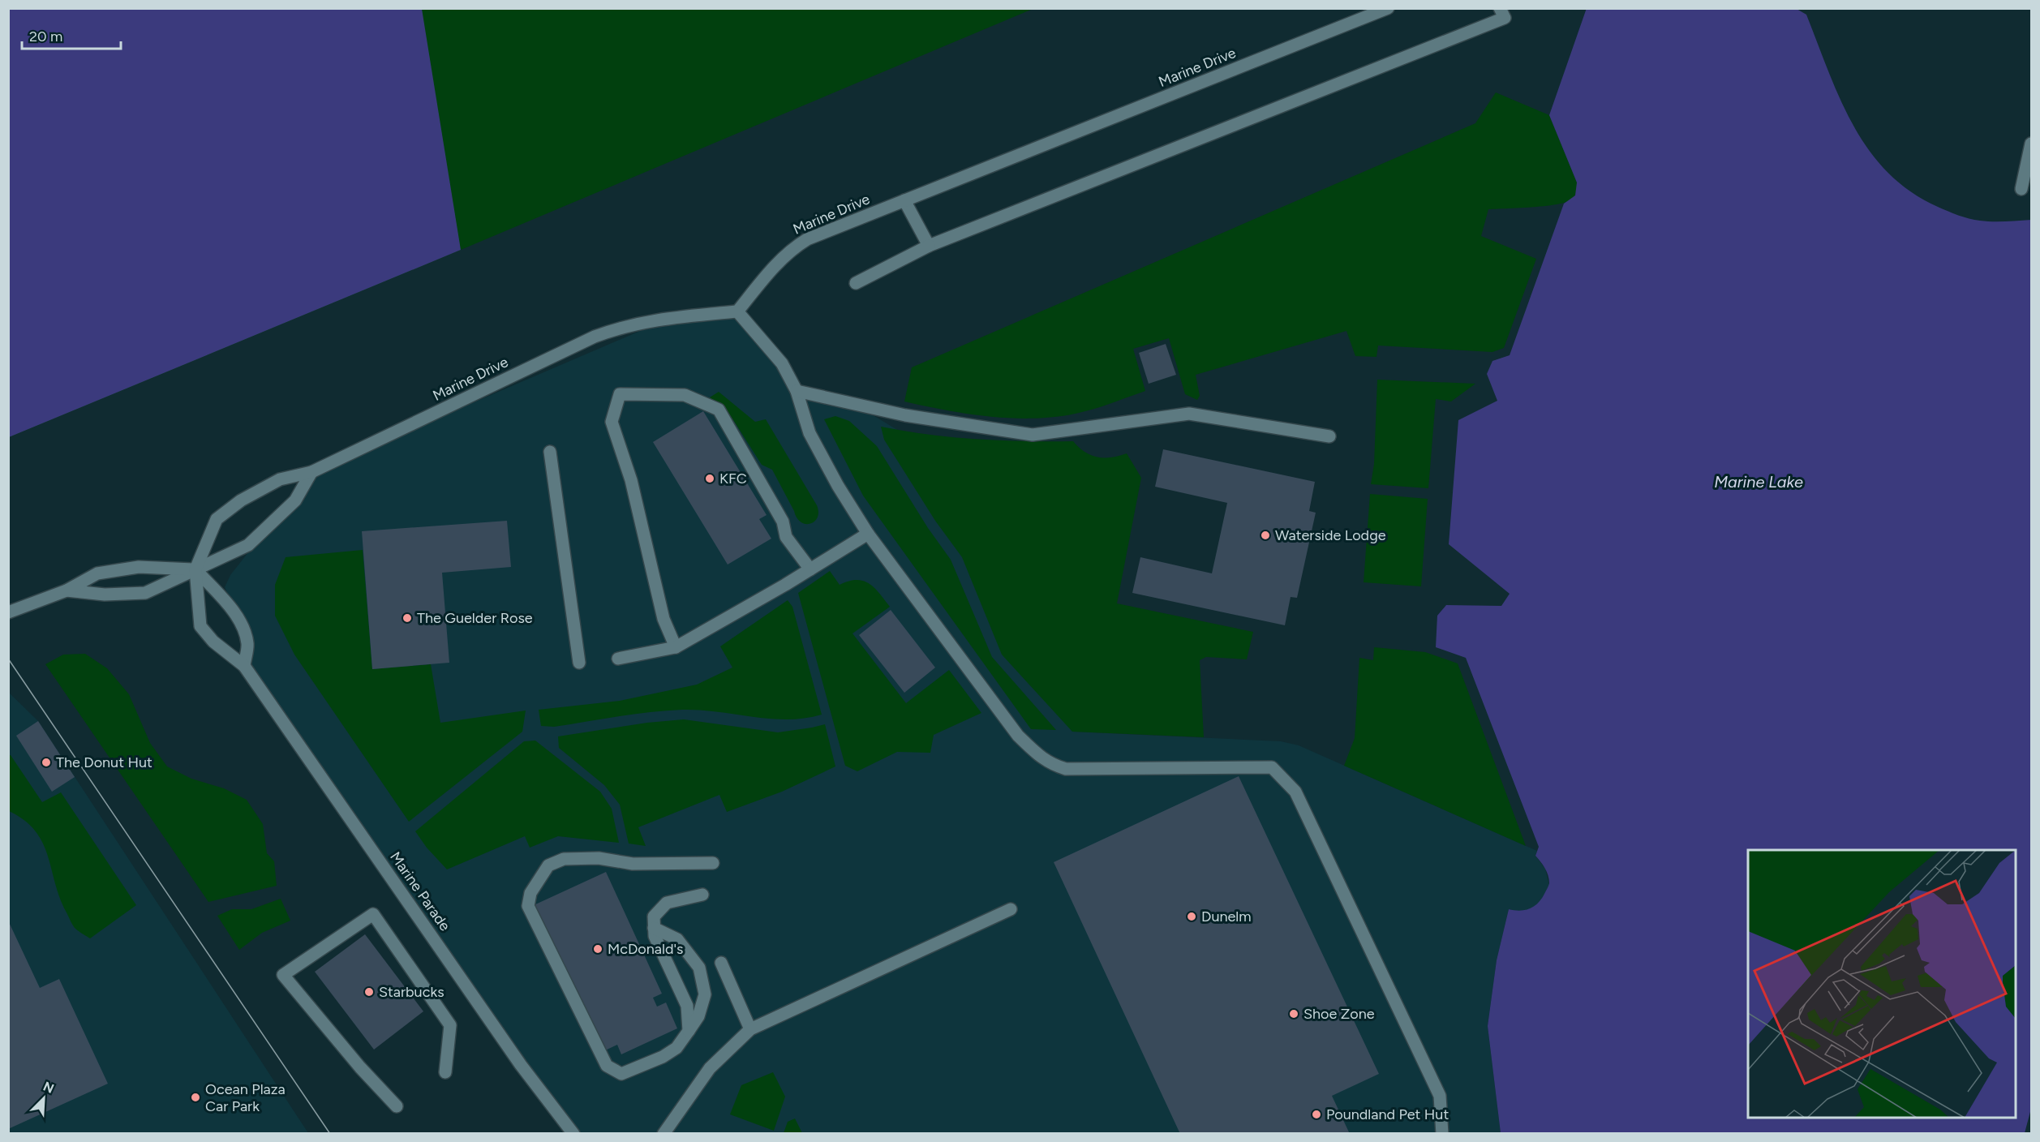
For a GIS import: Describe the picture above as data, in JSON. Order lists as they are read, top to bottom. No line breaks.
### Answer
{"streets":{"street":["Marine Drive","Marine Parade"]},"crossings":[["Marine Drive","Marine Parade"]],"water":["Marine Lake"],"places":["KFC","Waterside Lodge","The Guelder Rose","The Donut Hut","Dunelm","McDonald's","Starbucks","Shoe Zone","Ocean Plaza Car Park","Poundland Pet Hut"],"scale_bar":"20 m","north":"top right"}
